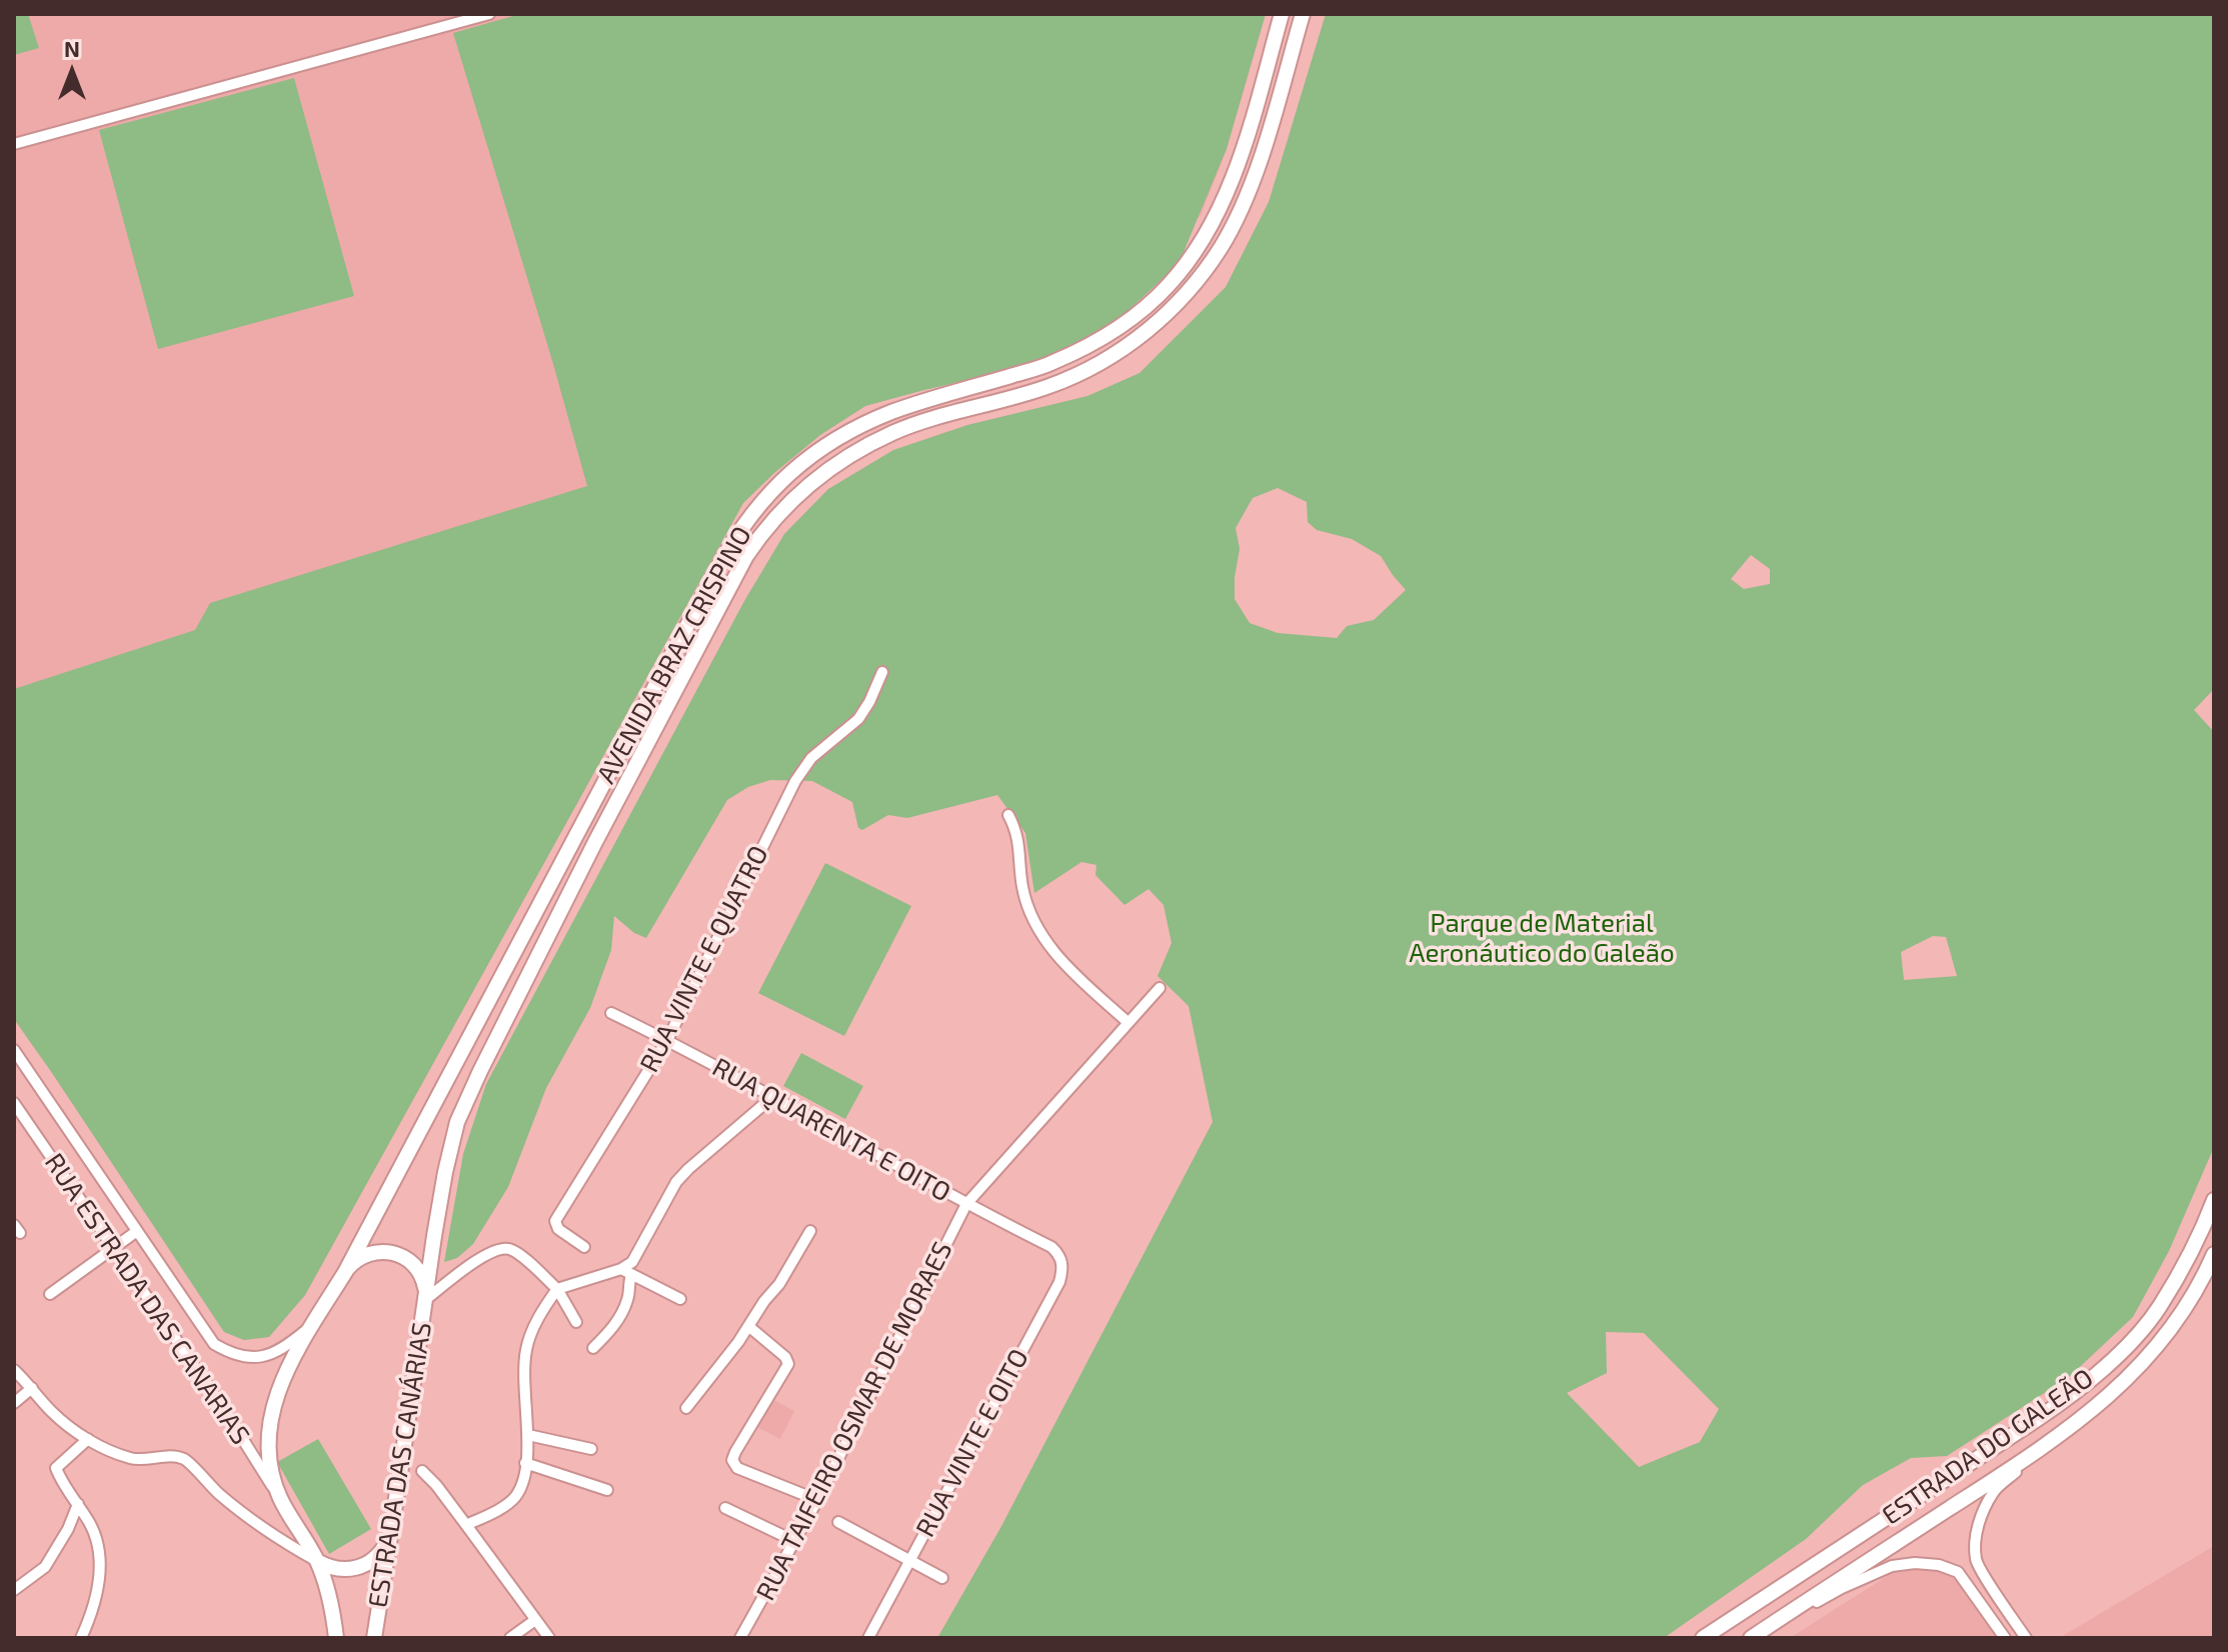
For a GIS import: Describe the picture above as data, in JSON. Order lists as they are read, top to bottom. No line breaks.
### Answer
{"streets":{"main road":["AVENIDA BRAZ CRISPINO","ESTRADA DO GALEÃO","ESTRADA DAS CANÁRIAS"],"street":["RUA VINTE E QUATRO","RUA QUARENTA E OITO","RUA ESTRADA DAS CANARIAS","RUA TAIFEIRO OSMAR DE MORAES","RUA VINTE E OITO"]},"crossings":[["AVENIDA BRAZ CRISPINO","ESTRADA DAS CANÁRIAS"],["RUA VINTE E QUATRO","RUA QUARENTA E OITO"],["RUA QUARENTA E OITO","RUA TAIFEIRO OSMAR DE MORAES"],["RUA QUARENTA E OITO","RUA VINTE E OITO"],["RUA ESTRADA DAS CANARIAS","ESTRADA DAS CANÁRIAS"]],"parks":["Parque de Material Aeronáutico do Galeão"],"north":"top"}
